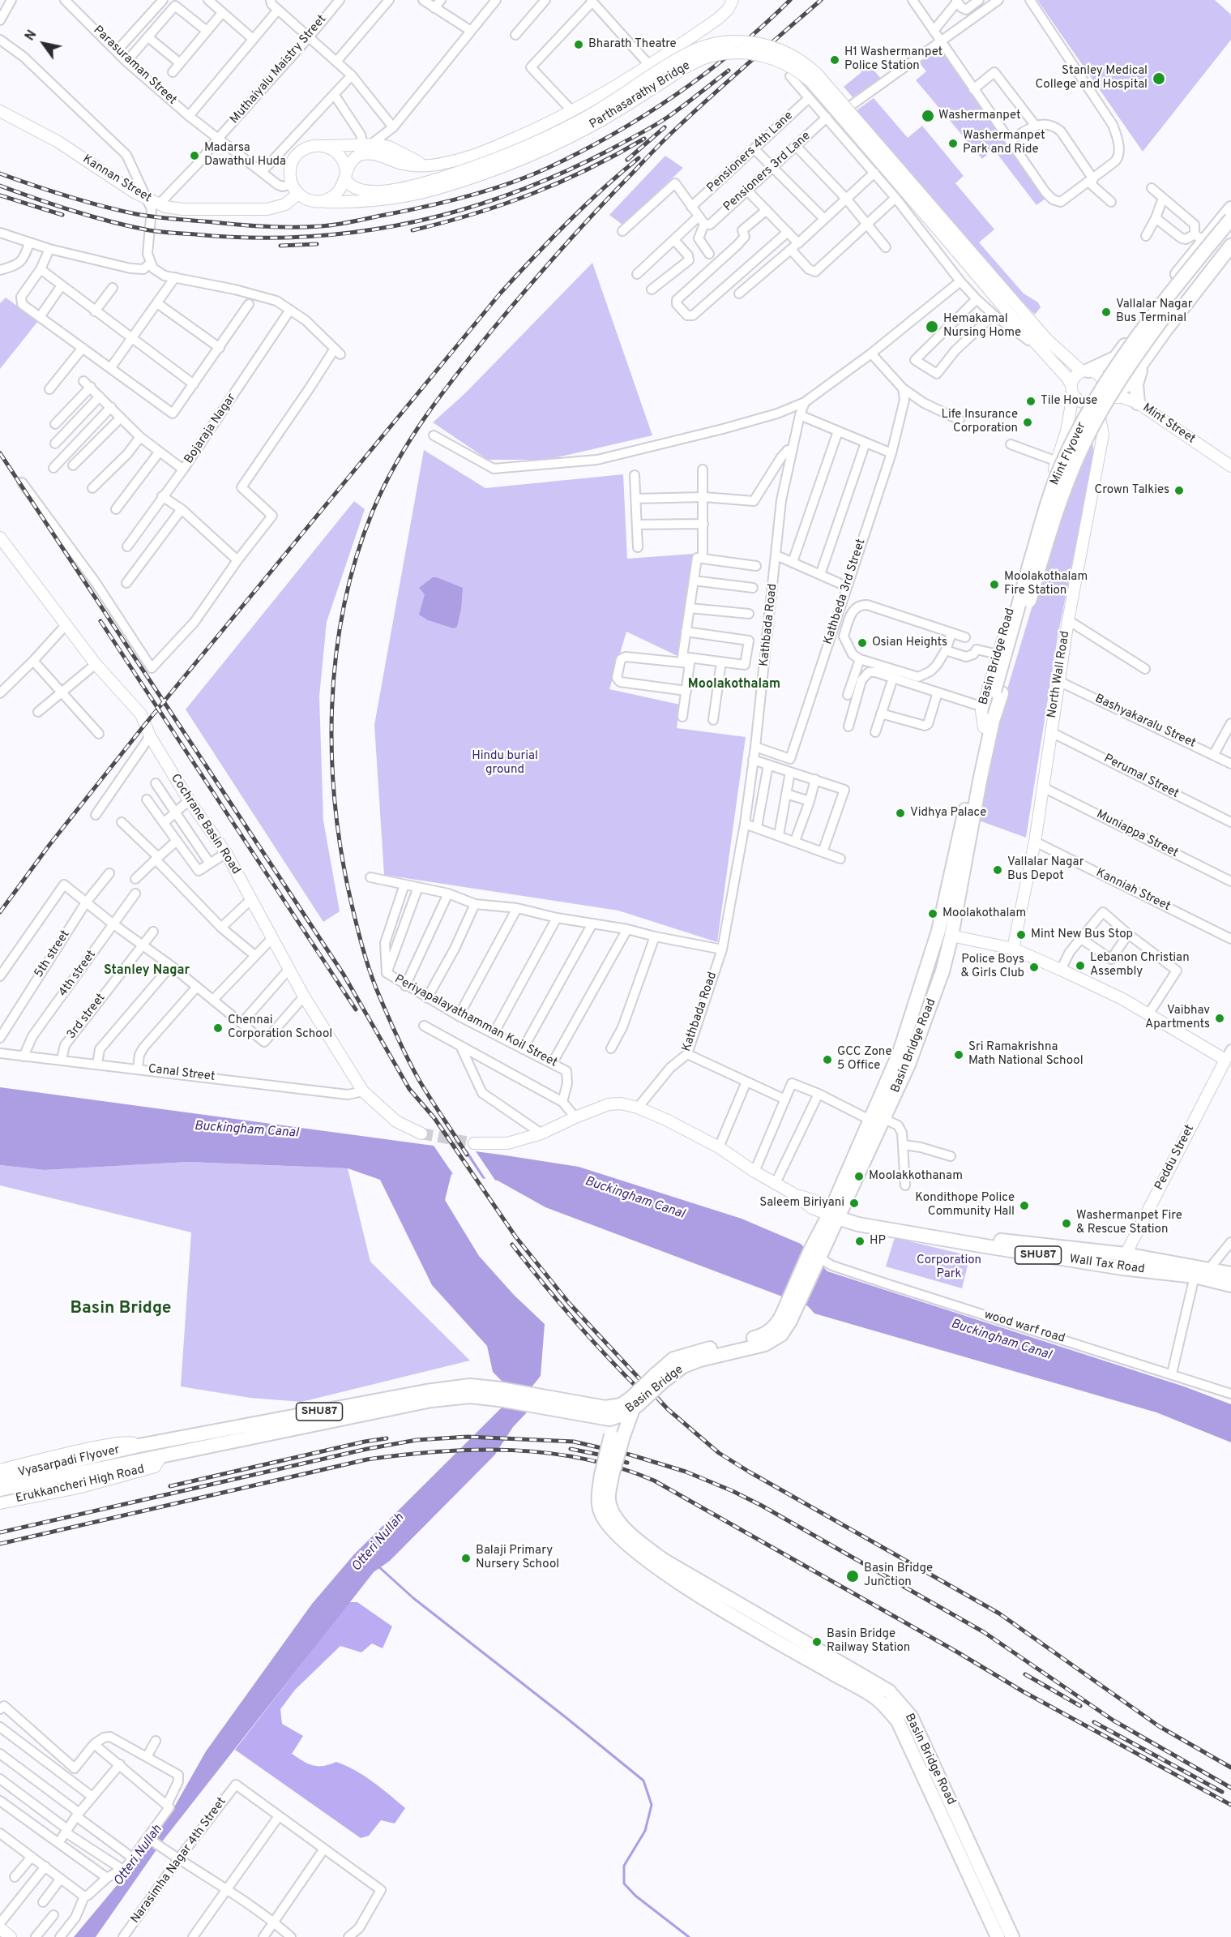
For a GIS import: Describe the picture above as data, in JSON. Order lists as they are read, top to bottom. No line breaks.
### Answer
{"streets":{"main road":["Parthasarathy Bridge","Kannan Street","Mint Street","Mint Flyover","Basin Bridge Road","North Wall Road","Cochrane Basin Road","Peddu Street","SHU87","Wall Tax Road","Basin Bridge","Vyasarpadi Flyover","Erukkancheri High Road"],"street":["Parasuraman Street","Muthaiyalu Maistry Street","Pensioners 4th Lane","Pensioners 3rd Lane","Bojaraja Nagar","Kathbeda 3rd Street","Kathbada Road","Bashyakaralu Street","Perumal Street","Muniappa Street","Kanniah Street","5th street","4th street","3rd street","Periyapalayathamman Koil Street","Canal Street","wood warf road","Narasimha Nagar 4th Street"]},"crossings":[["Parasuraman Street","Muthaiyalu Maistry Street"],["Parasuraman Street","Parthasarathy Bridge"],["Parasuraman Street","Kannan Street"],["Muthaiyalu Maistry Street","Kannan Street"],["Parthasarathy Bridge","Kannan Street"],["Mint Street","Basin Bridge Road"],["Mint Street","North Wall Road"],["Mint Flyover","Basin Bridge Road"],["Kathbeda 3rd Street","Kathbada Road"],["Basin Bridge Road","North Wall Road"],["Basin Bridge Road","Wall Tax Road"],["Basin Bridge Road","Basin Bridge"],["North Wall Road","Bashyakaralu Street"],["North Wall Road","Perumal Street"],["North Wall Road","Muniappa Street"],["North Wall Road","Kanniah Street"],["Cochrane Basin Road","Canal Street"],["4th street","Canal Street"],["3rd street","Canal Street"],["Peddu Street","Wall Tax Road"],["Wall Tax Road","Basin Bridge"],["wood warf road","Basin Bridge"],["Basin Bridge","Erukkancheri High Road"],["Vyasarpadi Flyover","Erukkancheri High Road"]],"districts":["Moolakothalam","Stanley Nagar","Basin Bridge"],"water":["Buckingham Canal","Otteri Nullah"],"parks":["Hindu burial ground","Corporation Park"],"places":["Bharath Theatre","H1 Washermanpet Police Station","Stanley Medical College and Hospital","Washermanpet","Washermanpet Park and Ride","Madarsa Dawathul Huda","Vallalar Nagar Bus Terminal","Hemakamal Nursing Home","Tile House","Life Insurance Corporation","Crown Talkies","Moolakothalam Fire Station","Osian Heights","Vidhya Palace","Vallalar Nagar Bus Depot","Moolakothalam","Mint New Bus Stop","Lebanon Christian Assembly","Police Boys & Girls Club","Vaibhav Apartments","Chennai Corporation School","Sri Ramakrishna Math National School","GCC Zone 5 Office","Moolakkothanam","Saleem Biriyani","Kondithope Police Community Hall","Washermanpet Fire & Rescue Station","HP","Balaji Primary Nursery School","Basin Bridge Junction","Basin Bridge Railway Station"],"north":"top left"}
